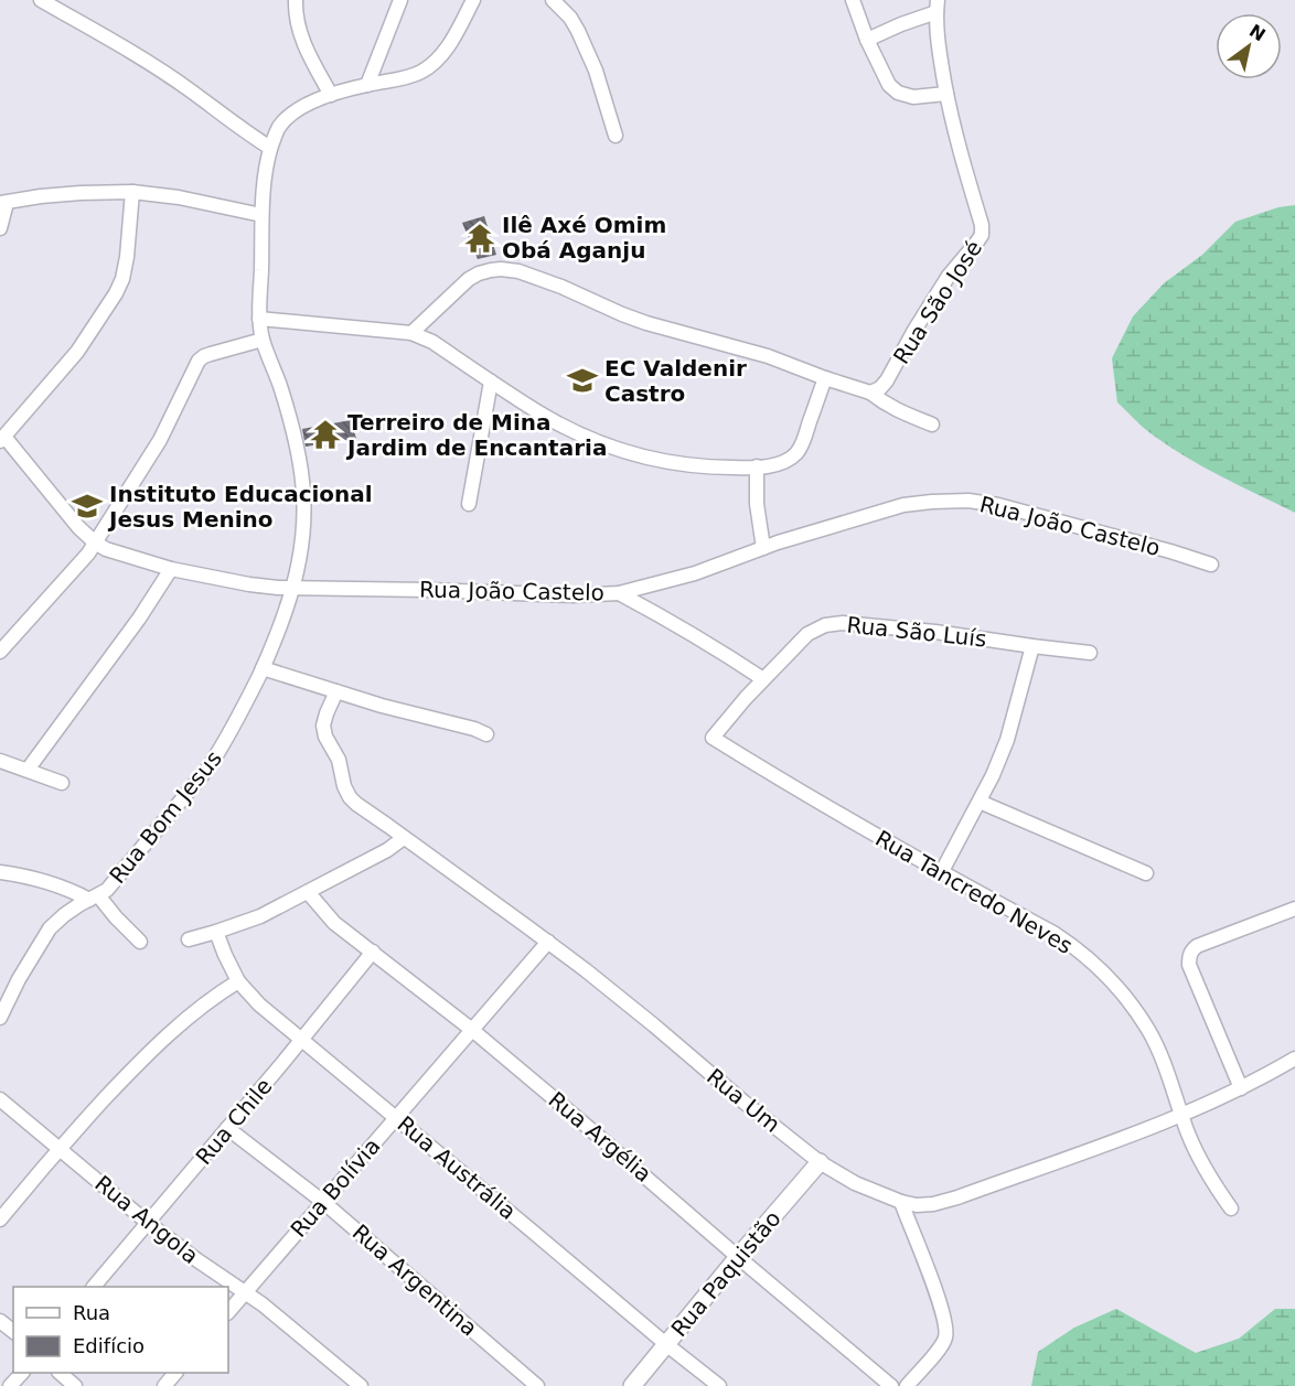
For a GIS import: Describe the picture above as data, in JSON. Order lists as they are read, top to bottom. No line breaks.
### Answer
{"streets":{"street":["Rua São José","Rua João Castelo","Rua São Luís","Rua Bom Jesus","Rua Tancredo Neves","Rua Um","Rua Chile","Rua Argélia","Rua Austrália","Rua Bolívia","Rua Angola","Rua Paquistão","Rua Argentina"]},"crossings":[["Rua João Castelo","Rua Bom Jesus"],["Rua São Luís","Rua Tancredo Neves"],["Rua Tancredo Neves","Rua Um"],["Rua Um","Rua Bolívia"],["Rua Um","Rua Paquistão"],["Rua Chile","Rua Argélia"],["Rua Chile","Rua Austrália"],["Rua Chile","Rua Angola"],["Rua Chile","Rua Argentina"],["Rua Argélia","Rua Bolívia"],["Rua Argélia","Rua Paquistão"],["Rua Austrália","Rua Bolívia"],["Rua Austrália","Rua Paquistão"],["Rua Bolívia","Rua Angola"],["Rua Bolívia","Rua Argentina"]],"places":{"temple":["Ilê Axé Omim Obá Aganju","Terreiro de Mina Jardim de Encantaria"],"school or university":["EC Valdenir Castro","Instituto Educacional Jesus Menino"]},"legend":["Rua","Edifício"],"north":"top right"}
